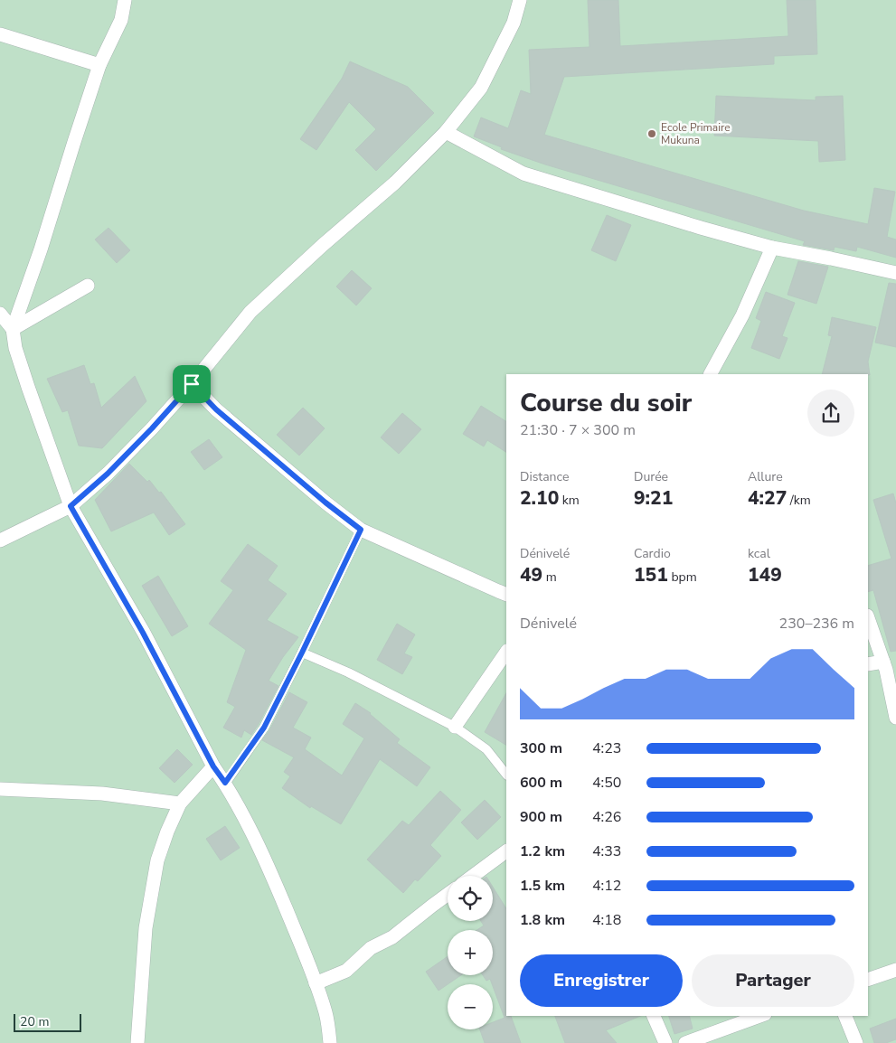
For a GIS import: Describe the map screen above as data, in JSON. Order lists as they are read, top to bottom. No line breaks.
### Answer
{"places":["Ecole Primaire Mukuna"],"scale_bar":"20 m","page":{"heading":["Course du soir","21:30 · 7 × 300 m"],"stats":[["Distance","2.10 km"],["Durée","9:21"],["Allure","4:27 /km"],["Dénivelé","49 m"],["Cardio","151 bpm"],["kcal","149"]],"chart":["Dénivelé","230–236 m"],"list":[{"name":"300 m","note":"4:23"},{"name":"600 m","note":"4:50"},{"name":"900 m","note":"4:26"},{"name":"1.2 km","note":"4:33"},{"name":"1.5 km","note":"4:12"},{"name":"1.8 km","note":"4:18"}],"map_buttons":["+","−"],"buttons":["Enregistrer","Partager"],"scale":"20 m"}}
